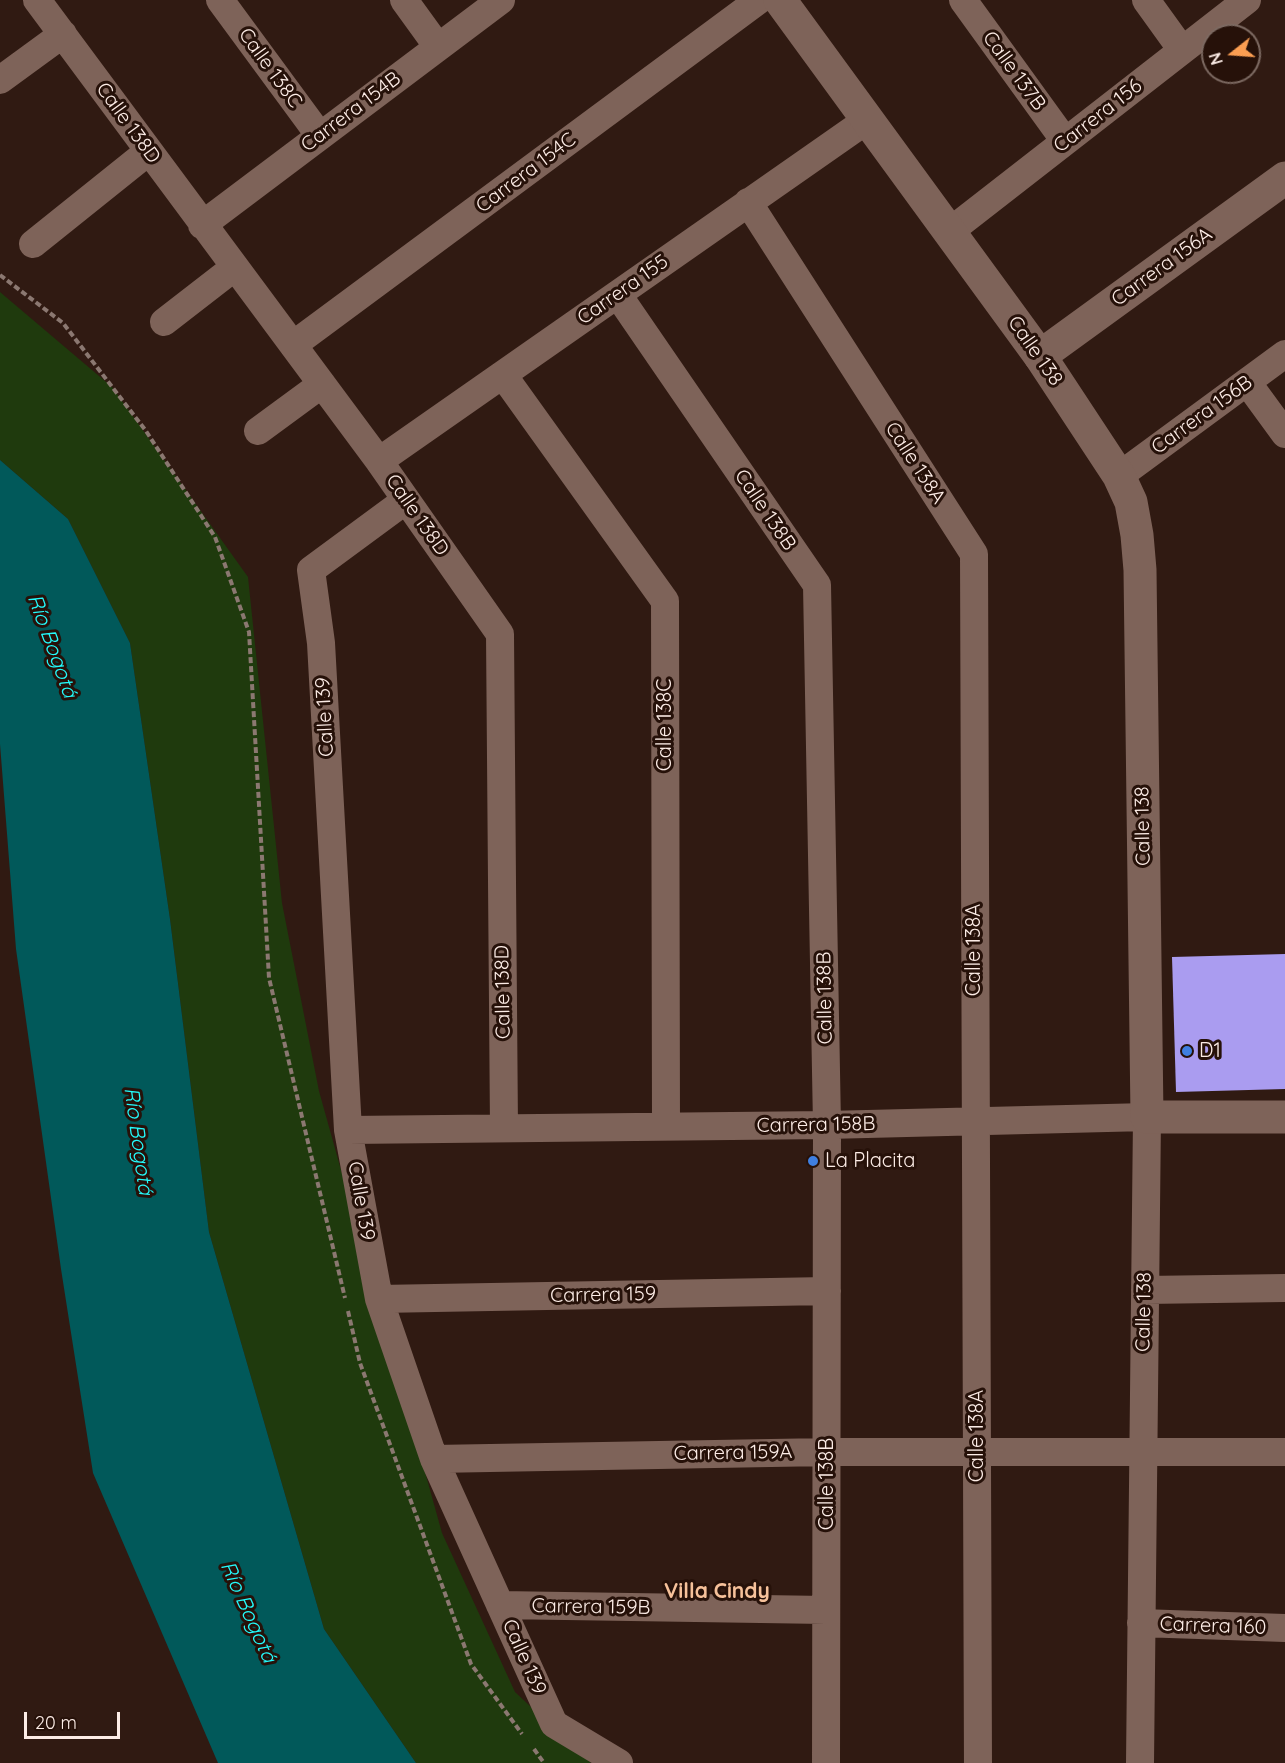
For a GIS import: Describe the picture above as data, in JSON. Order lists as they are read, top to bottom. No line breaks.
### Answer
{"streets":{"street":["Calle 138C","Calle 137B","Carrera 154B","Carrera 156","Calle 138D","Carrera 154C","Carrera 156A","Carrera 155","Calle 138","Carrera 156B","Calle 138A","Calle 138B","Calle 139","Carrera 158B","Carrera 159","Carrera 159A","Carrera 159B","Carrera 160"]},"crossings":[["Calle 138C","Carrera 154B"],["Calle 138C","Carrera 155"],["Calle 138C","Carrera 158B"],["Calle 137B","Carrera 156"],["Carrera 154B","Calle 138D"],["Carrera 156","Calle 138"],["Calle 138D","Carrera 154C"],["Calle 138D","Carrera 155"],["Calle 138D","Calle 139"],["Calle 138D","Carrera 158B"],["Carrera 156A","Calle 138"],["Carrera 155","Calle 138"],["Carrera 155","Calle 138A"],["Carrera 155","Calle 138B"],["Calle 138","Carrera 156B"],["Calle 138","Carrera 158B"],["Calle 138","Carrera 159A"],["Calle 138","Carrera 160"],["Calle 138A","Carrera 158B"],["Calle 138A","Carrera 159A"],["Calle 138B","Carrera 158B"],["Calle 138B","Carrera 159"],["Calle 138B","Carrera 159A"],["Calle 138B","Carrera 159B"],["Calle 139","Carrera 158B"],["Calle 139","Carrera 159"],["Calle 139","Carrera 159A"],["Calle 139","Carrera 159B"]],"districts":["Villa Cindy"],"water":["Río Bogotá"],"places":["D1","La Placita"],"scale_bar":"20 m","north":"left"}
